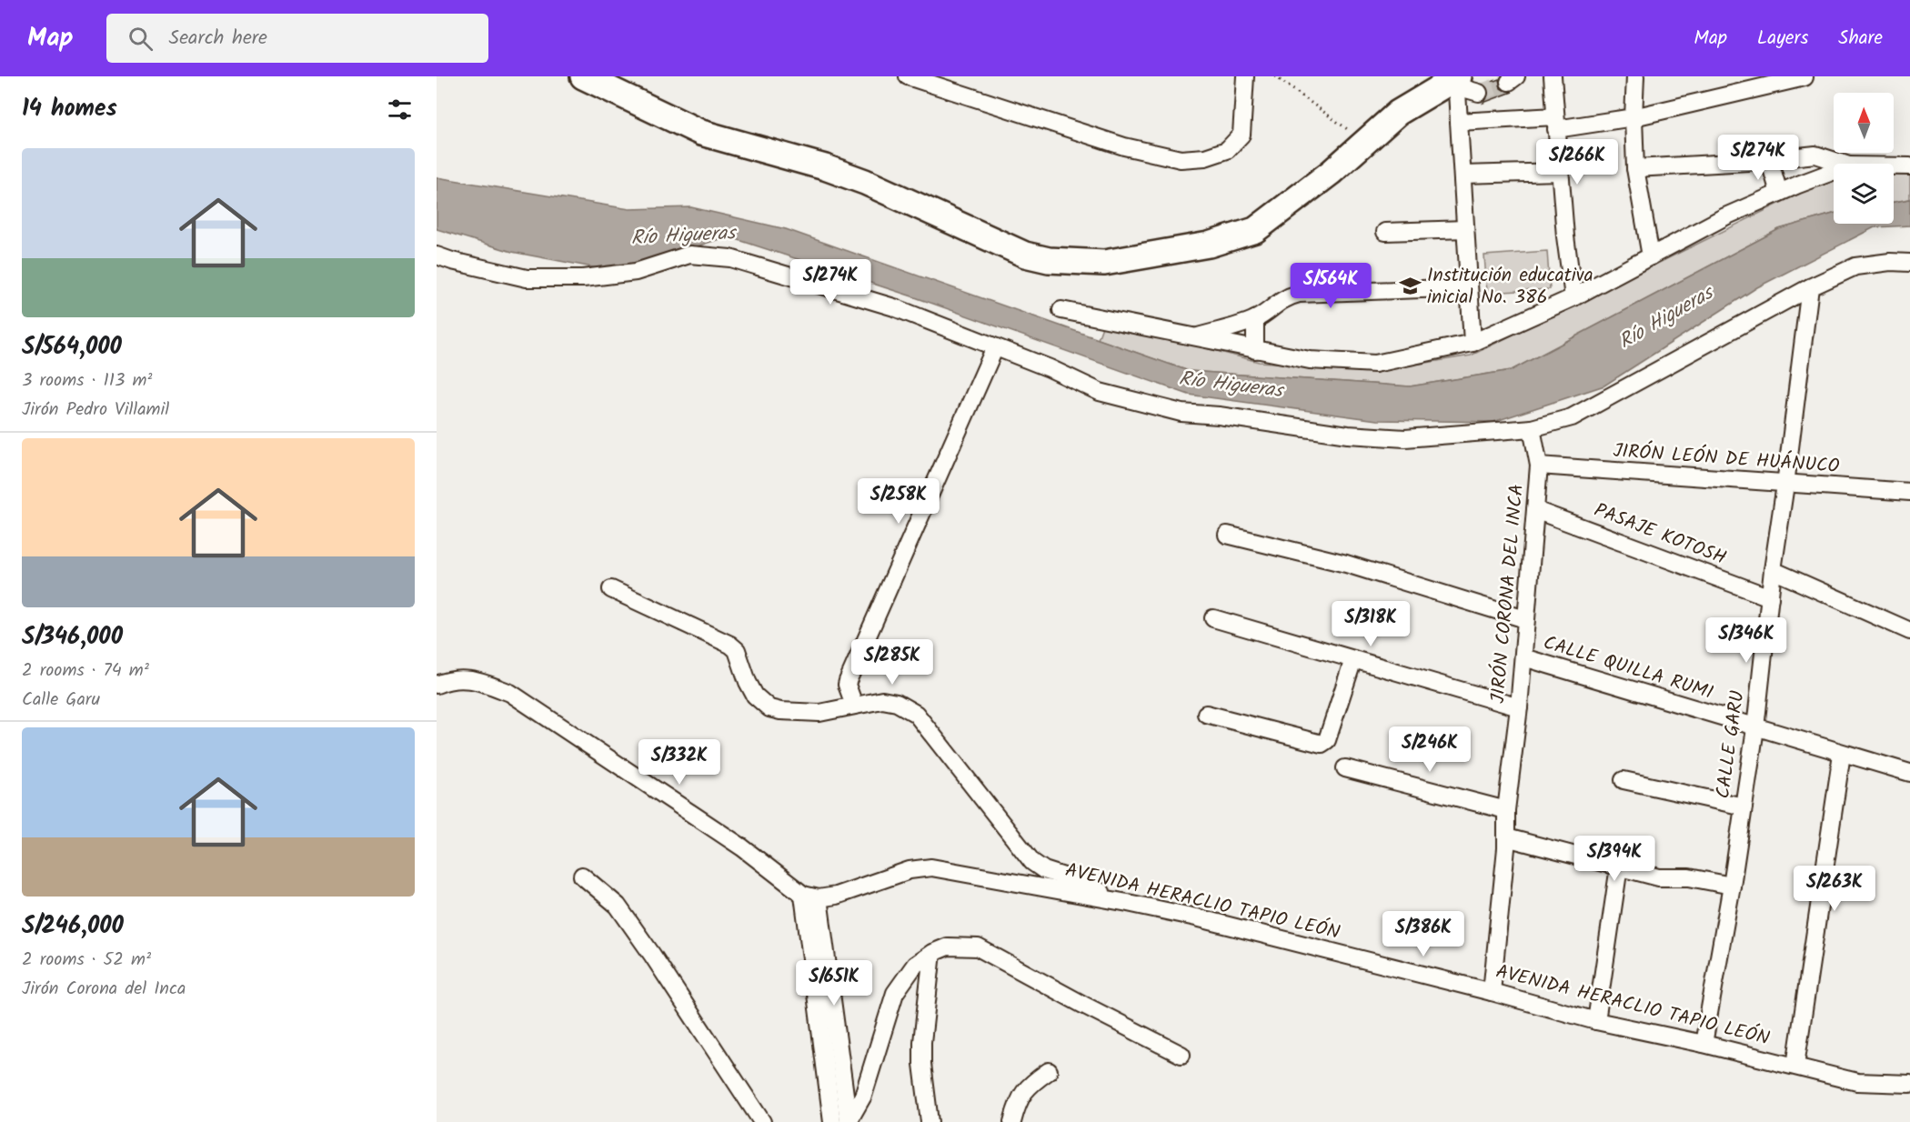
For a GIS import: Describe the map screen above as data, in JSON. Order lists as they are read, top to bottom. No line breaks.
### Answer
{"streets":{"street":["JIRÓN LEÓN DE HUÁNUCO","PASAJE KOTOSH","JIRÓN CORONA DEL INCA","CALLE QUILLA RUMI","CALLE GARU","AVENIDA HERACLIO TAPIO LEÓN"]},"crossings":[["JIRÓN LEÓN DE HUÁNUCO","JIRÓN CORONA DEL INCA"],["JIRÓN LEÓN DE HUÁNUCO","CALLE GARU"],["PASAJE KOTOSH","JIRÓN CORONA DEL INCA"],["PASAJE KOTOSH","CALLE GARU"],["JIRÓN CORONA DEL INCA","CALLE QUILLA RUMI"],["JIRÓN CORONA DEL INCA","AVENIDA HERACLIO TAPIO LEÓN"],["CALLE QUILLA RUMI","CALLE GARU"],["CALLE GARU","AVENIDA HERACLIO TAPIO LEÓN"]],"water":["Río Higueras"],"places":{"school or university":["Institución educativa inicial No. 386"]},"north":"top","page":{"header":"Map","search":"Search here","nav":["Map","Layers","Share"],"heading":"14 homes","price":["S/274K","S/266K","S/274K","S/564K","S/258K","S/318K","S/346K","S/285K","S/246K","S/332K","S/394K","S/263K","S/386K","S/651K"],"list":[{"name":"S/564,000","note":"3 rooms · 113 m² · Jirón Pedro Villamil"},{"name":"S/346,000","note":"2 rooms · 74 m² · Calle Garu"},{"name":"S/246,000","note":"2 rooms · 52 m² · Jirón Corona del Inca"}]}}
